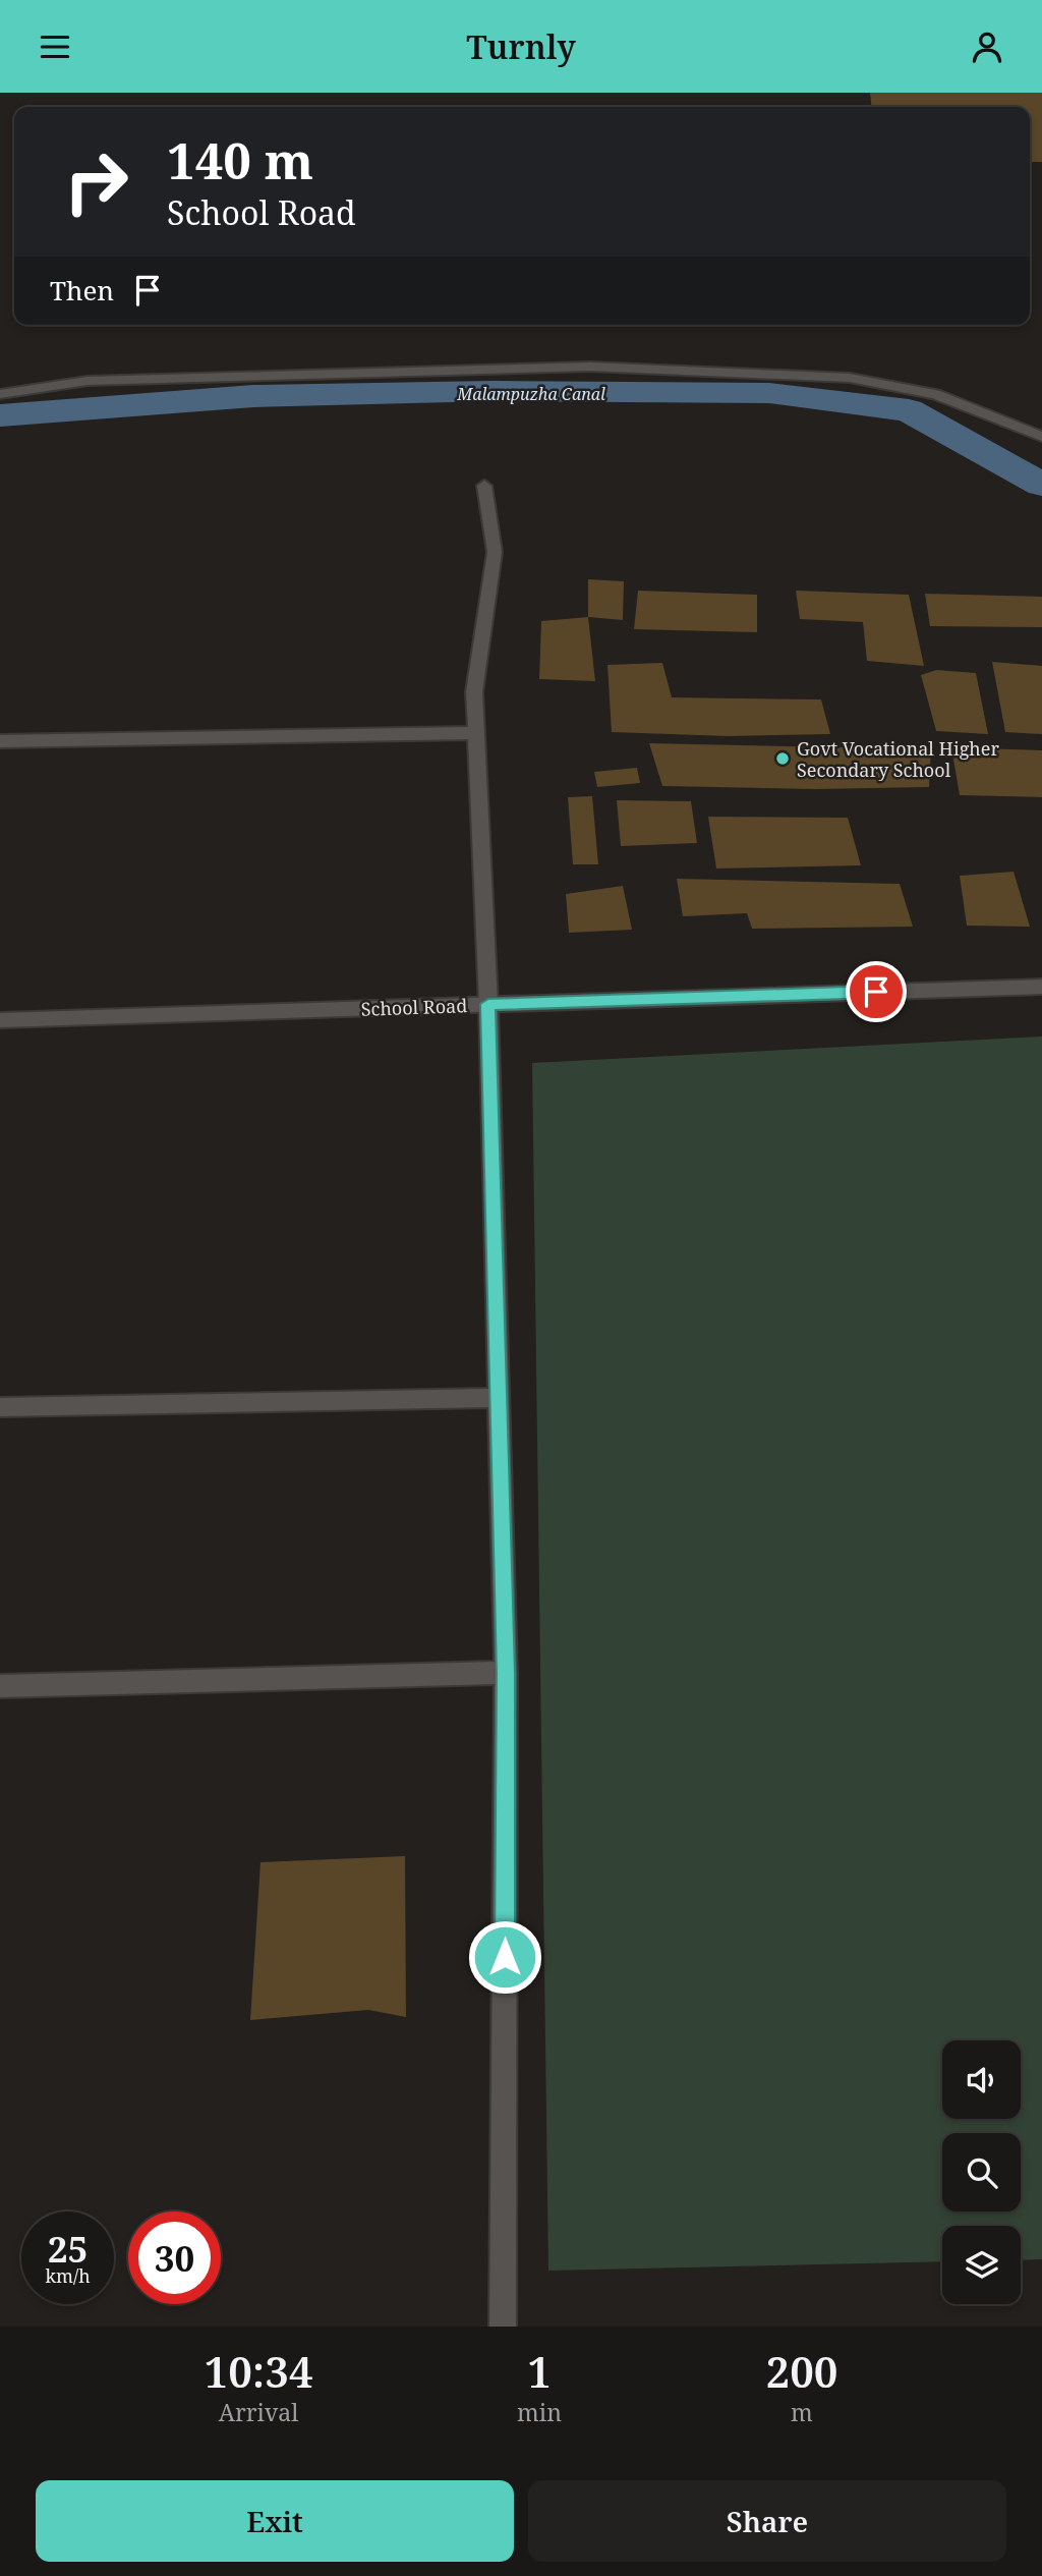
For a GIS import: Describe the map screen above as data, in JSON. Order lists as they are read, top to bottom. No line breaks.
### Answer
{"streets":{"street":["School Road"]},"water":["Malampuzha Canal"],"places":["Govt Vocational Higher Secondary School"],"page":{"header":"Turnly","turn":["140 m","School Road"],"then":"Then","speed":"25 km/h","limit":"30","eta":["10:34","Arrival","1","min","200","m"],"buttons":["Exit","Share"]}}
